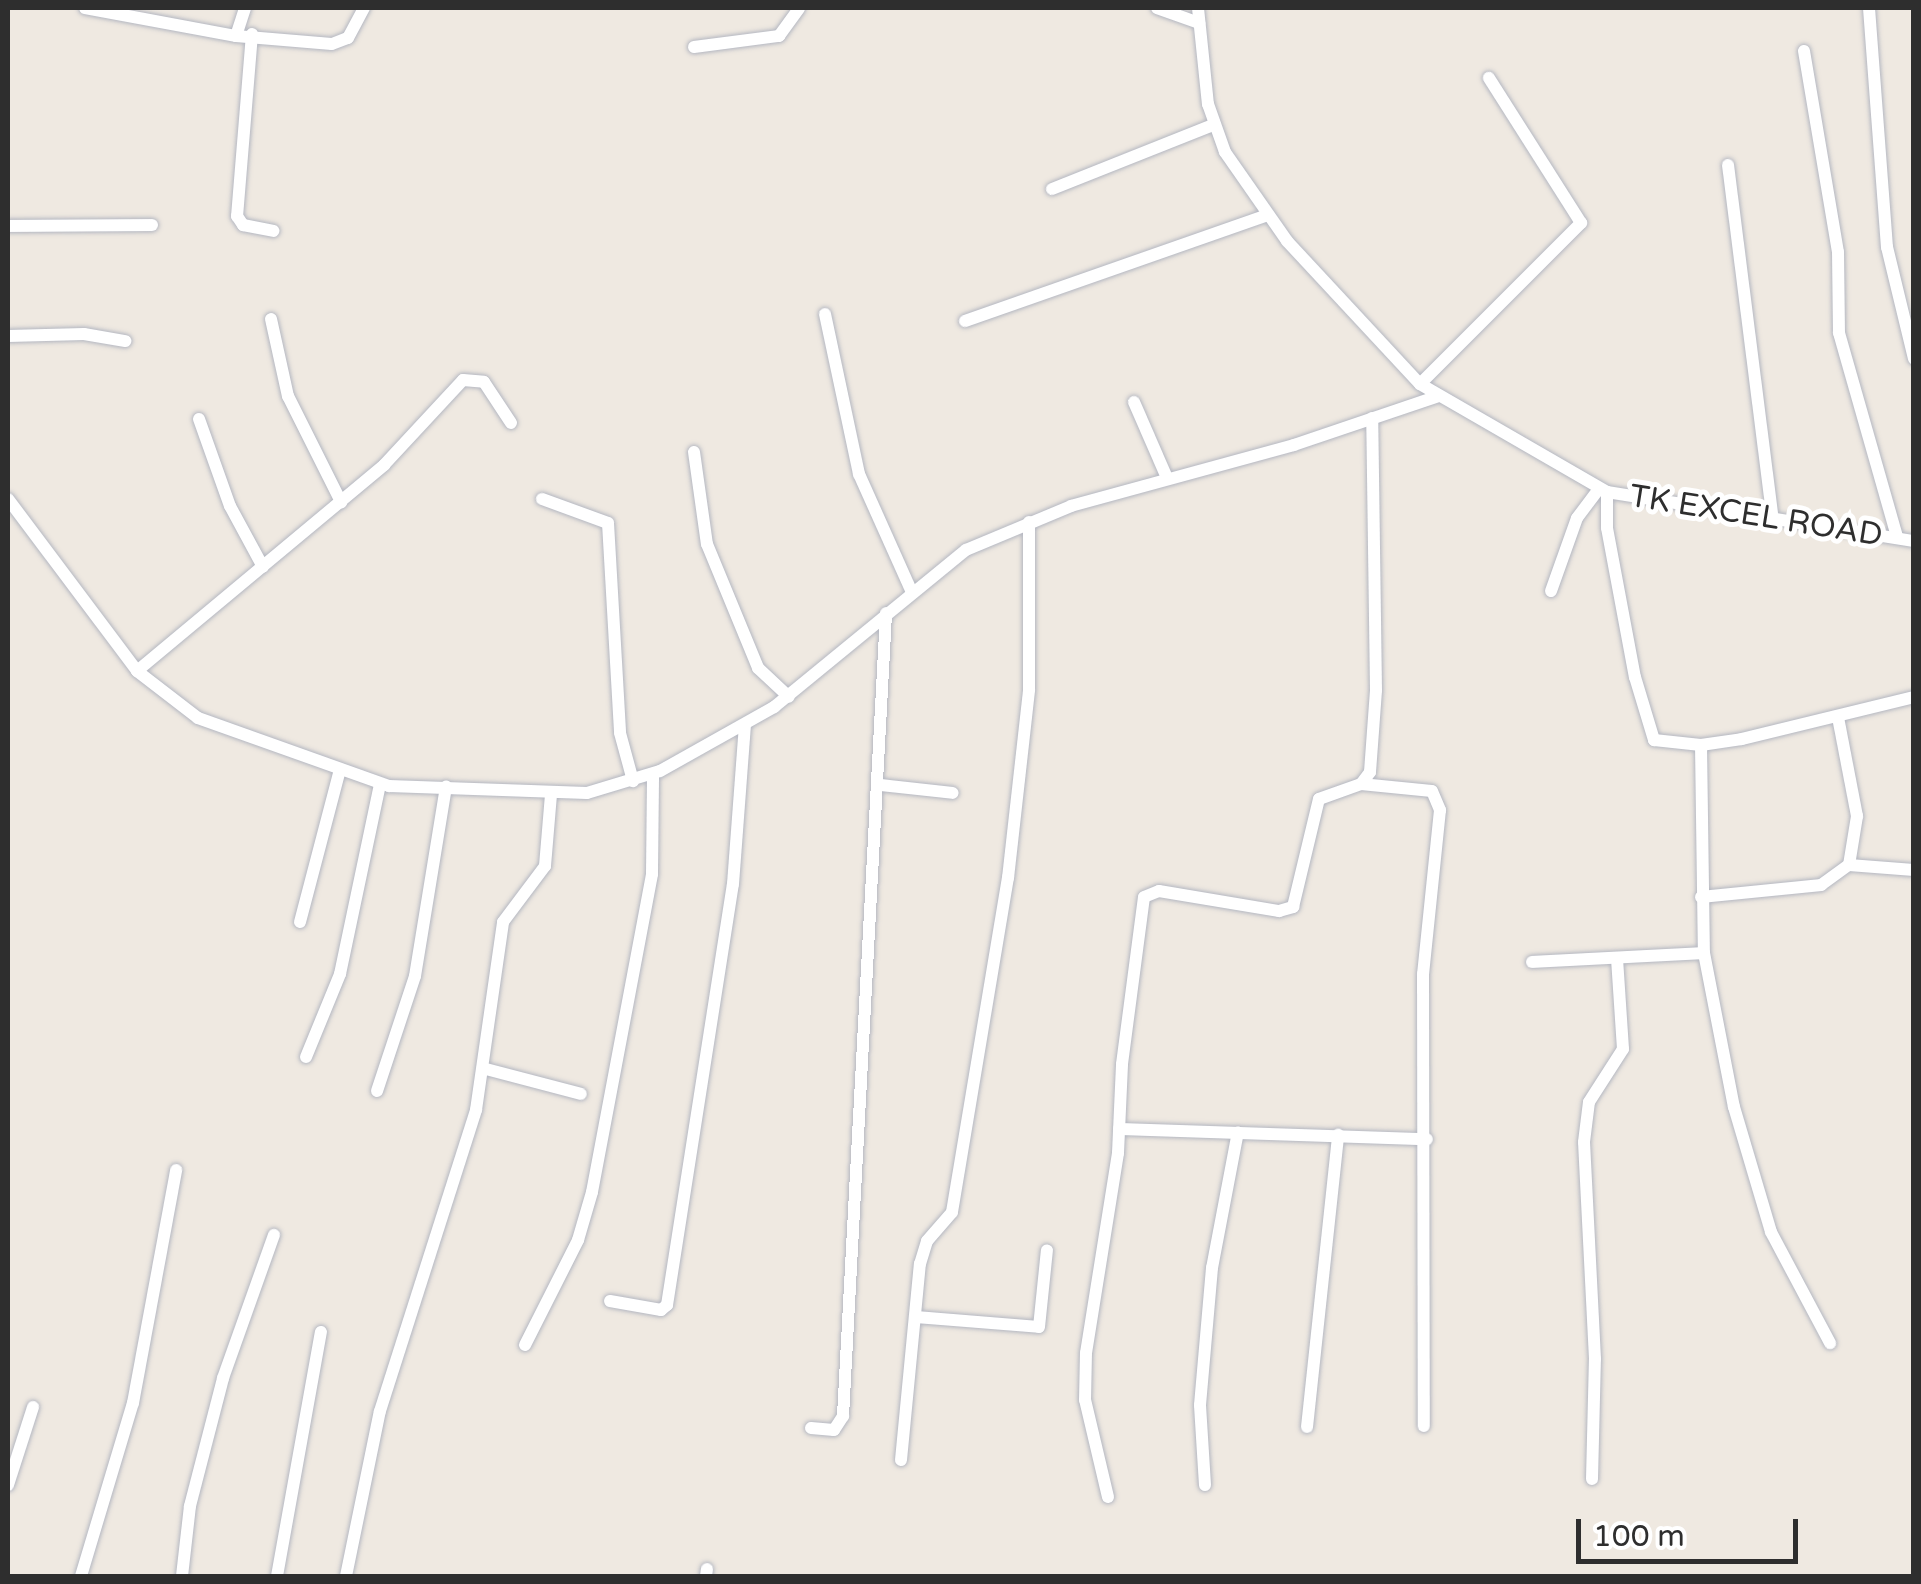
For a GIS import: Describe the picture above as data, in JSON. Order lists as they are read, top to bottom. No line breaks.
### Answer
{"streets":{"street":["TK EXCEL ROAD"]},"scale_bar":"100 m"}
